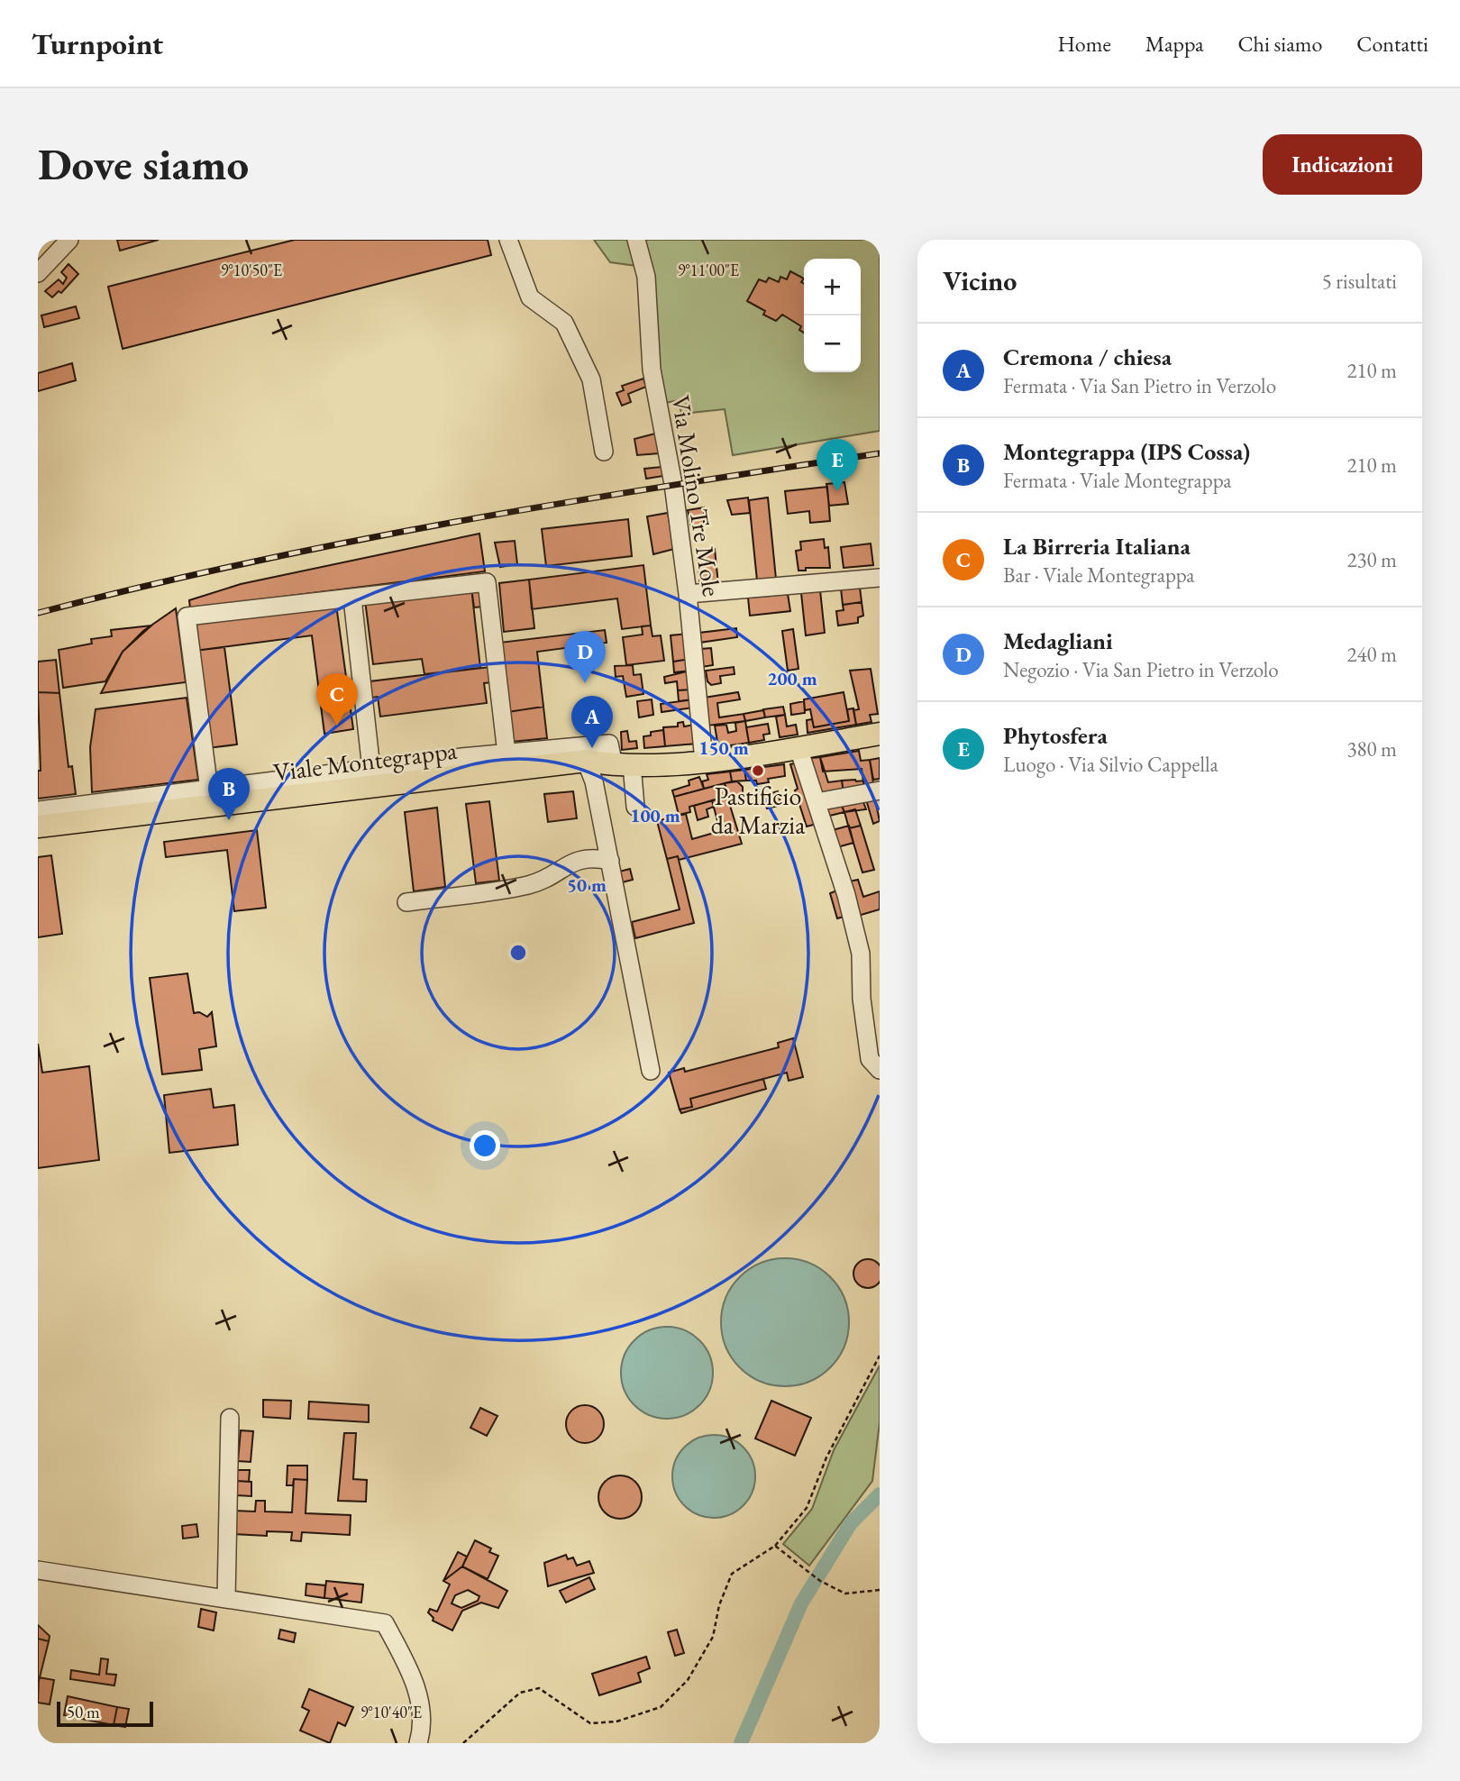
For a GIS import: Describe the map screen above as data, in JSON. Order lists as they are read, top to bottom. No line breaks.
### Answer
{"streets":{"main road":["Viale Montegrappa"],"street":["Via Molino Tre Mole"]},"crossings":[["Via Molino Tre Mole","Viale Montegrappa"]],"places":["Pastificio da Marzia"],"scale_bar":"50 m","page":{"header":"Turnpoint","nav":["Home","Mappa","Chi siamo","Contatti"],"buttons":"Indicazioni","title":"Dove siamo","heading":["Vicino","5 risultati"],"map_buttons":["+","−"],"list":[{"mark":"A","name":"Cremona / chiesa","note":"Fermata · Via San Pietro in Verzolo","value":"210 m"},{"mark":"B","name":"Montegrappa (IPS Cossa)","note":"Fermata · Viale Montegrappa","value":"210 m"},{"mark":"C","name":"La Birreria Italiana","note":"Bar · Viale Montegrappa","value":"230 m"},{"mark":"D","name":"Medagliani","note":"Negozio · Via San Pietro in Verzolo","value":"240 m"},{"mark":"E","name":"Phytosfera","note":"Luogo · Via Silvio Cappella","value":"380 m"}],"pins":["E","D","C","A","B"],"scale":"50 m"},"coordinates":["9°10'50\"E","9°11'00\"E","9°10'40\"E"],"rings":["200 m","150 m","100 m","50 m"]}
